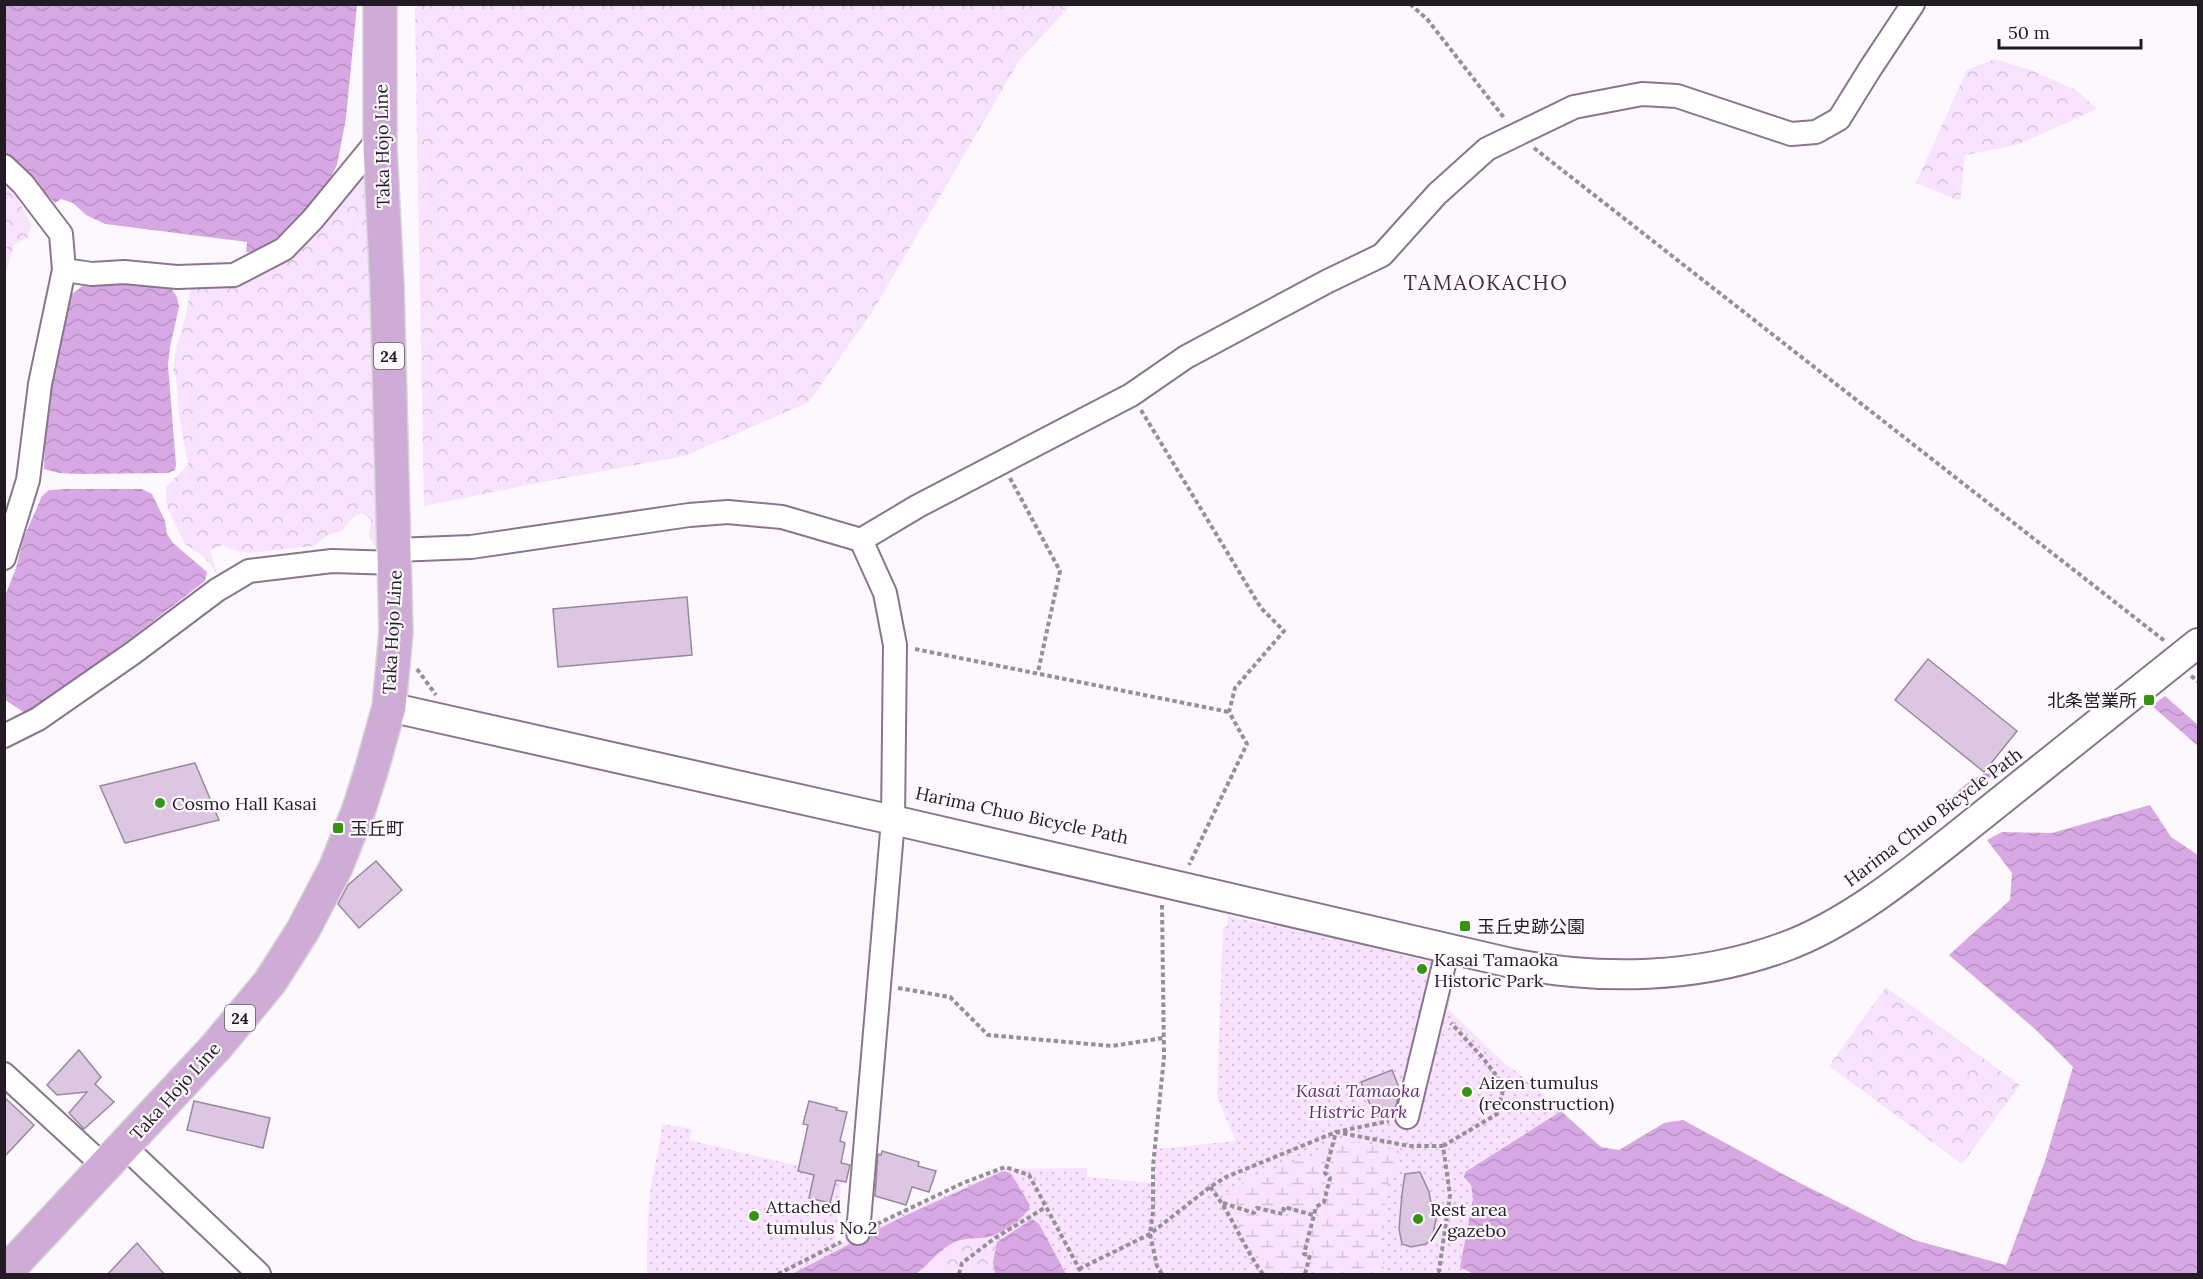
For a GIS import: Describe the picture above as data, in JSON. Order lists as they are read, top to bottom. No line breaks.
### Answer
{"streets":{"main road":["Taka Hojo Line","24"]},"districts":["TAMAOKACHO"],"parks":["Kasai Tamaoka Histric Park"],"places":{"transit":["北条営業所","玉丘町","玉丘史跡公園"],"other":["Cosmo Hall Kasai","Kasai Tamaoka Historic Park","Aizen tumulus (reconstruction)","Attached tumulus No.2","Rest area / gazebo"]},"scale_bar":"50 m"}
